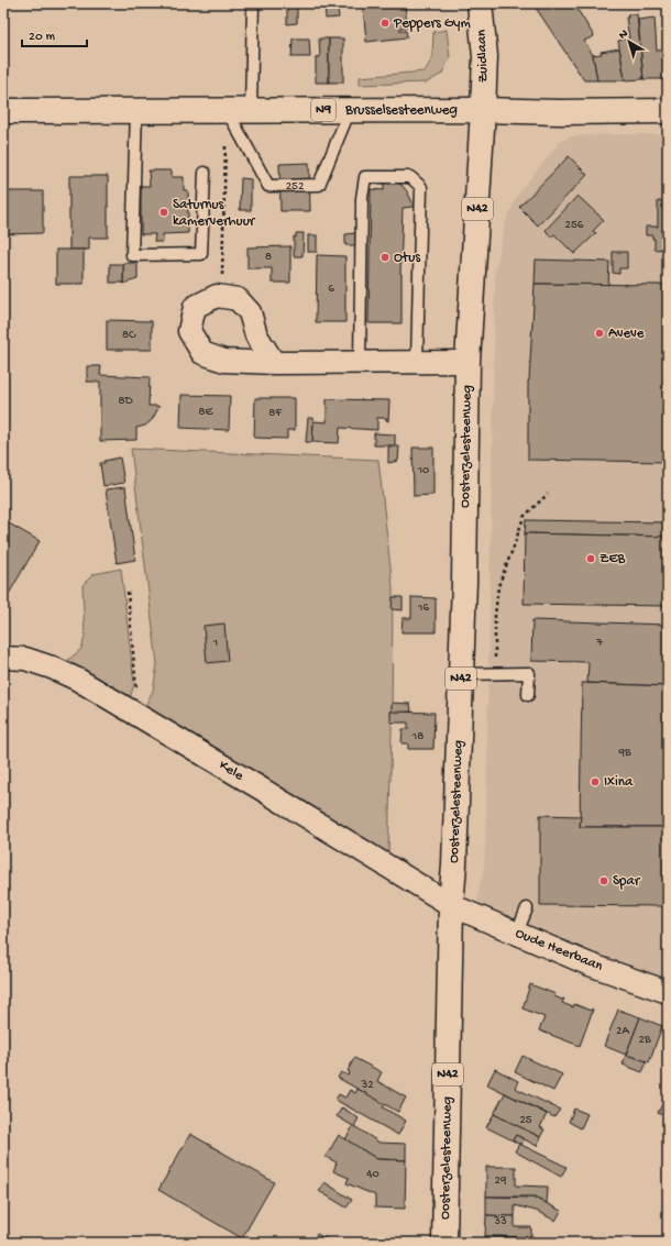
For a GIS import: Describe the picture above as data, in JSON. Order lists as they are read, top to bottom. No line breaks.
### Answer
{"streets":{"main road":["Zuidlaan","N9","Brusselsesteenweg","N42","Oosterzelesteenweg"],"street":["Kele","Oude Heerbaan"]},"crossings":[["Zuidlaan","Brusselsesteenweg"],["Zuidlaan","Oosterzelesteenweg"],["Brusselsesteenweg","Oosterzelesteenweg"],["Oosterzelesteenweg","Kele"],["Oosterzelesteenweg","Oude Heerbaan"],["Kele","Oude Heerbaan"]],"places":["Peppers Gym","Saturnus kamerverhuur","Otus","Aveve","ZEB","Ixina","Spar"],"house_numbers":["252","256","8","6","8C","8D","8E","8F","10","16","1","7","18","9B","2A","2B","32","25","40","29","33"],"scale_bar":"20 m","north":"top left"}
